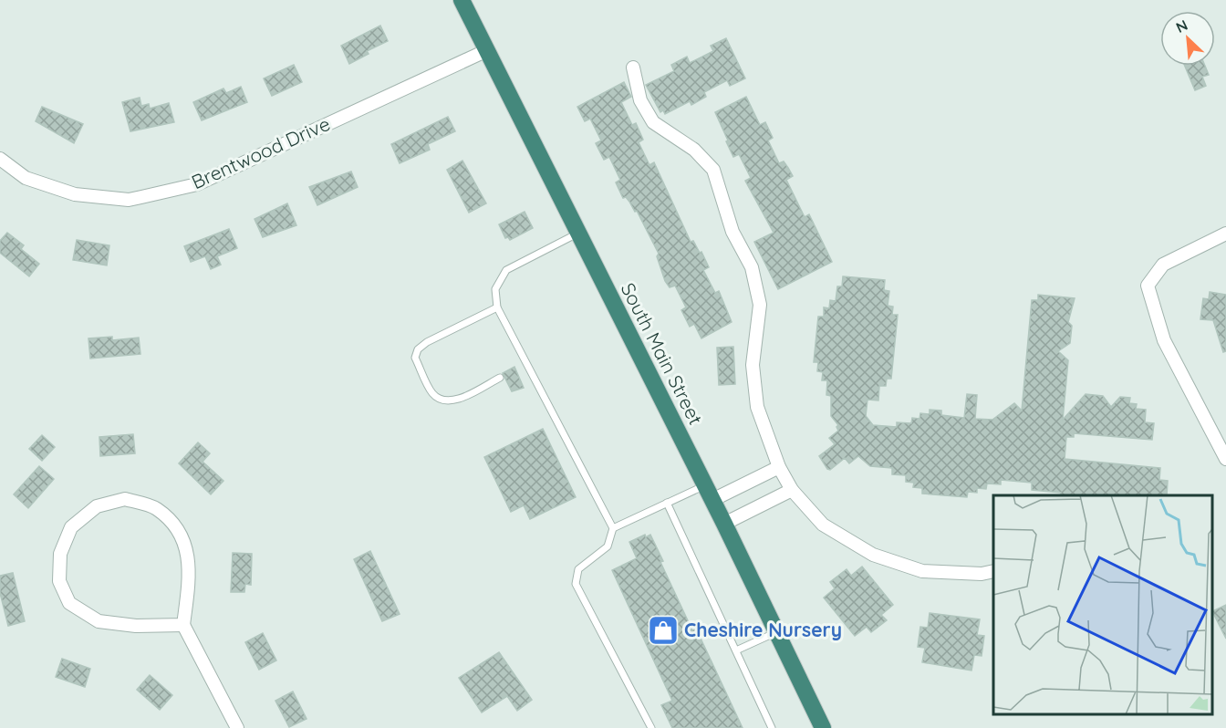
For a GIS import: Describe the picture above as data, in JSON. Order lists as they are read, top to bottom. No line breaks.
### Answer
{"streets":{"highway":["South Main Street"],"street":["Brentwood Drive"]},"crossings":[["Brentwood Drive","South Main Street"]],"places":{"shop":["Cheshire Nursery"]},"north":"top left"}
